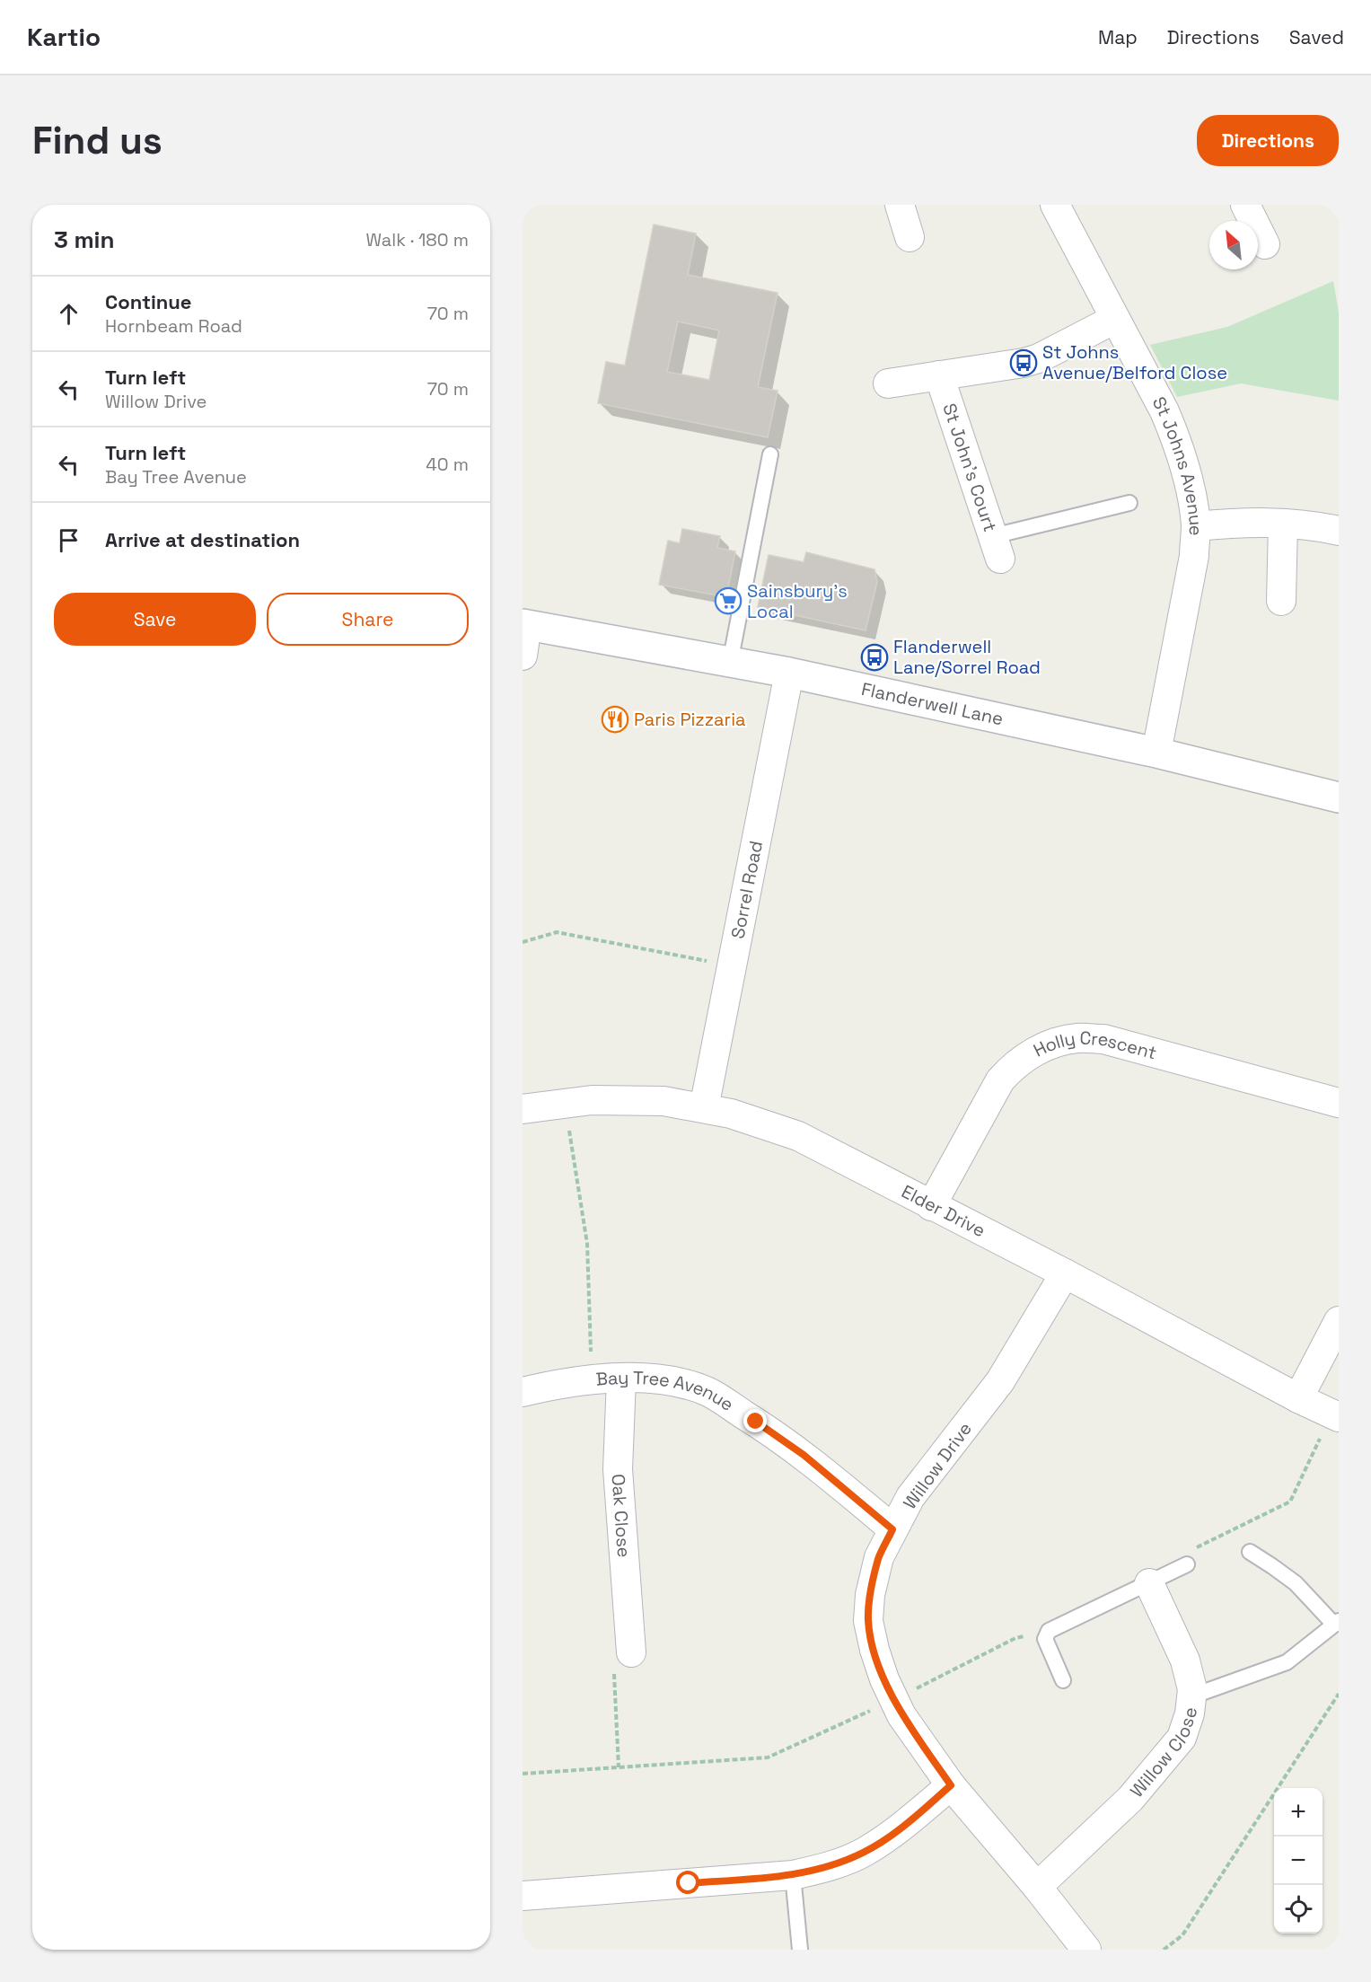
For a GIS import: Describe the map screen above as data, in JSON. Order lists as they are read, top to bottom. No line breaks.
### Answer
{"streets":{"street":["St John's Court","St Johns Avenue","Flanderwell Lane","Sorrel Road","Holly Crescent","Elder Drive","Bay Tree Avenue","Willow Drive","Oak Close","Willow Close"]},"crossings":[["St Johns Avenue","Flanderwell Lane"],["Flanderwell Lane","Sorrel Road"],["Sorrel Road","Elder Drive"],["Holly Crescent","Elder Drive"],["Elder Drive","Willow Drive"],["Bay Tree Avenue","Willow Drive"],["Bay Tree Avenue","Oak Close"]],"places":{"bus stop":["St Johns Avenue/Belford Close","Flanderwell Lane/Sorrel Road"],"supermarket":["Sainsbury's Local"],"restaurant":["Paris Pizzaria"]},"north":"top left","page":{"header":"Kartio","nav":["Map","Directions","Saved"],"buttons":["Directions",["Save","Share"]],"title":"Find us","heading":["3 min","Walk · 180 m"],"list":[["Continue","Hornbeam Road","70 m"],["Turn left","Willow Drive","70 m"],["Turn left","Bay Tree Avenue","40 m"],"Arrive at destination"],"map_buttons":["+","−"]}}
